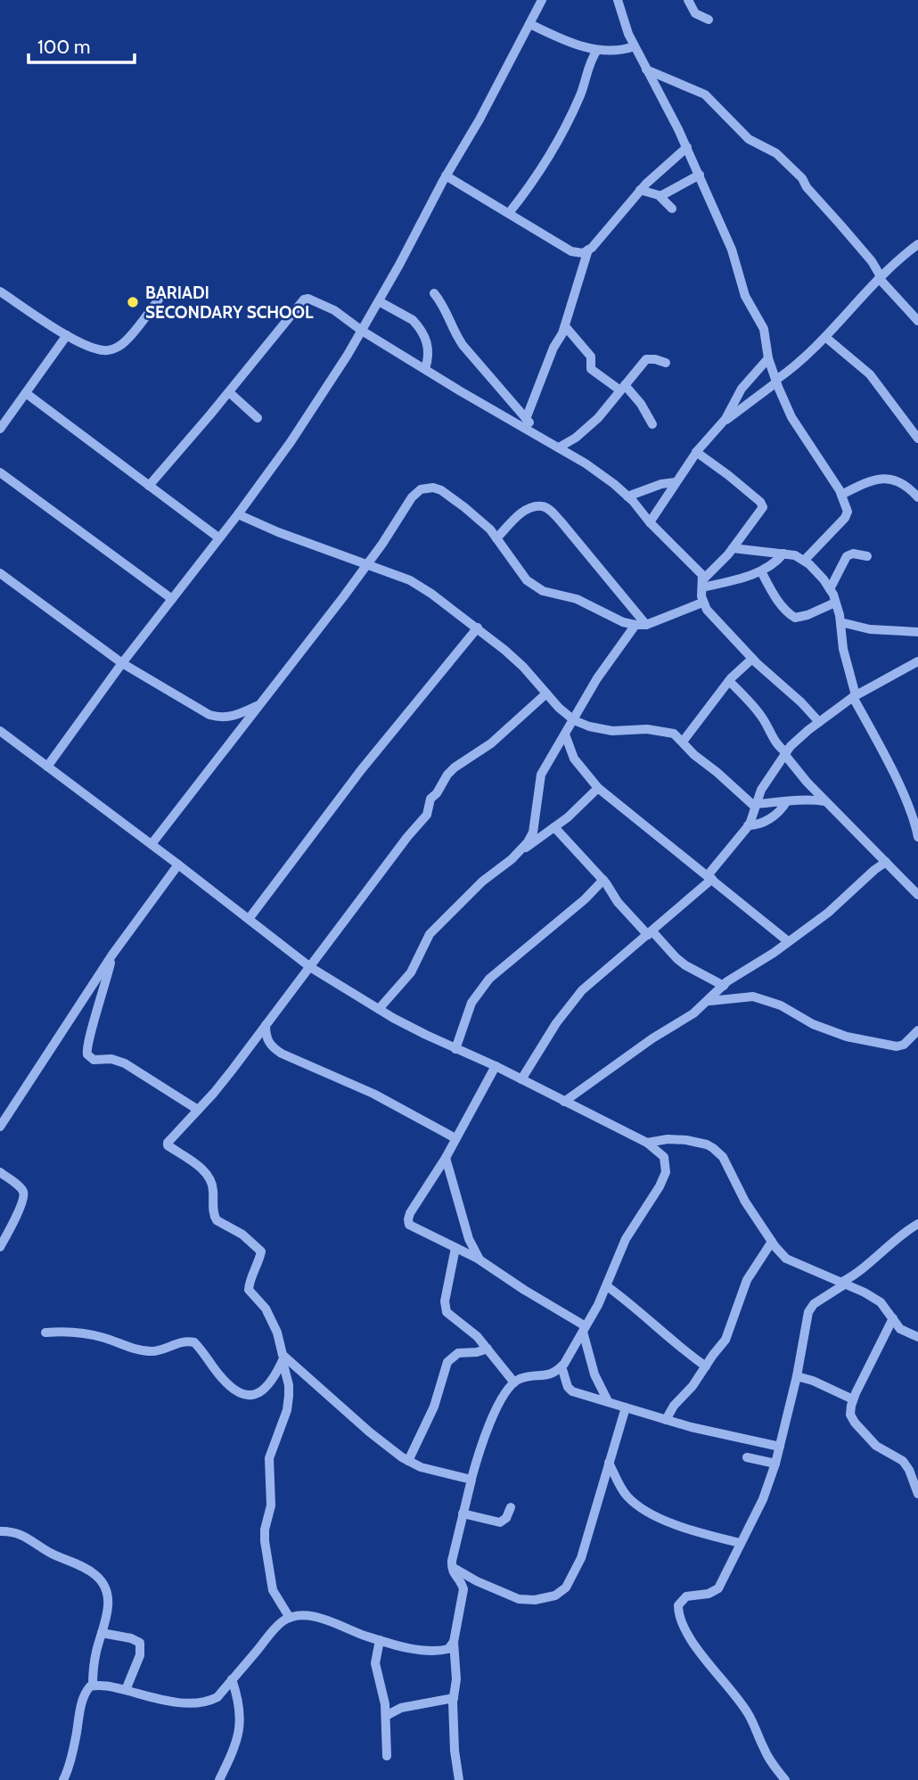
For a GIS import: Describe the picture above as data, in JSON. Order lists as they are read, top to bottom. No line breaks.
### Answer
{"places":["BARIADI SECONDARY SCHOOL"],"scale_bar":"100 m"}
